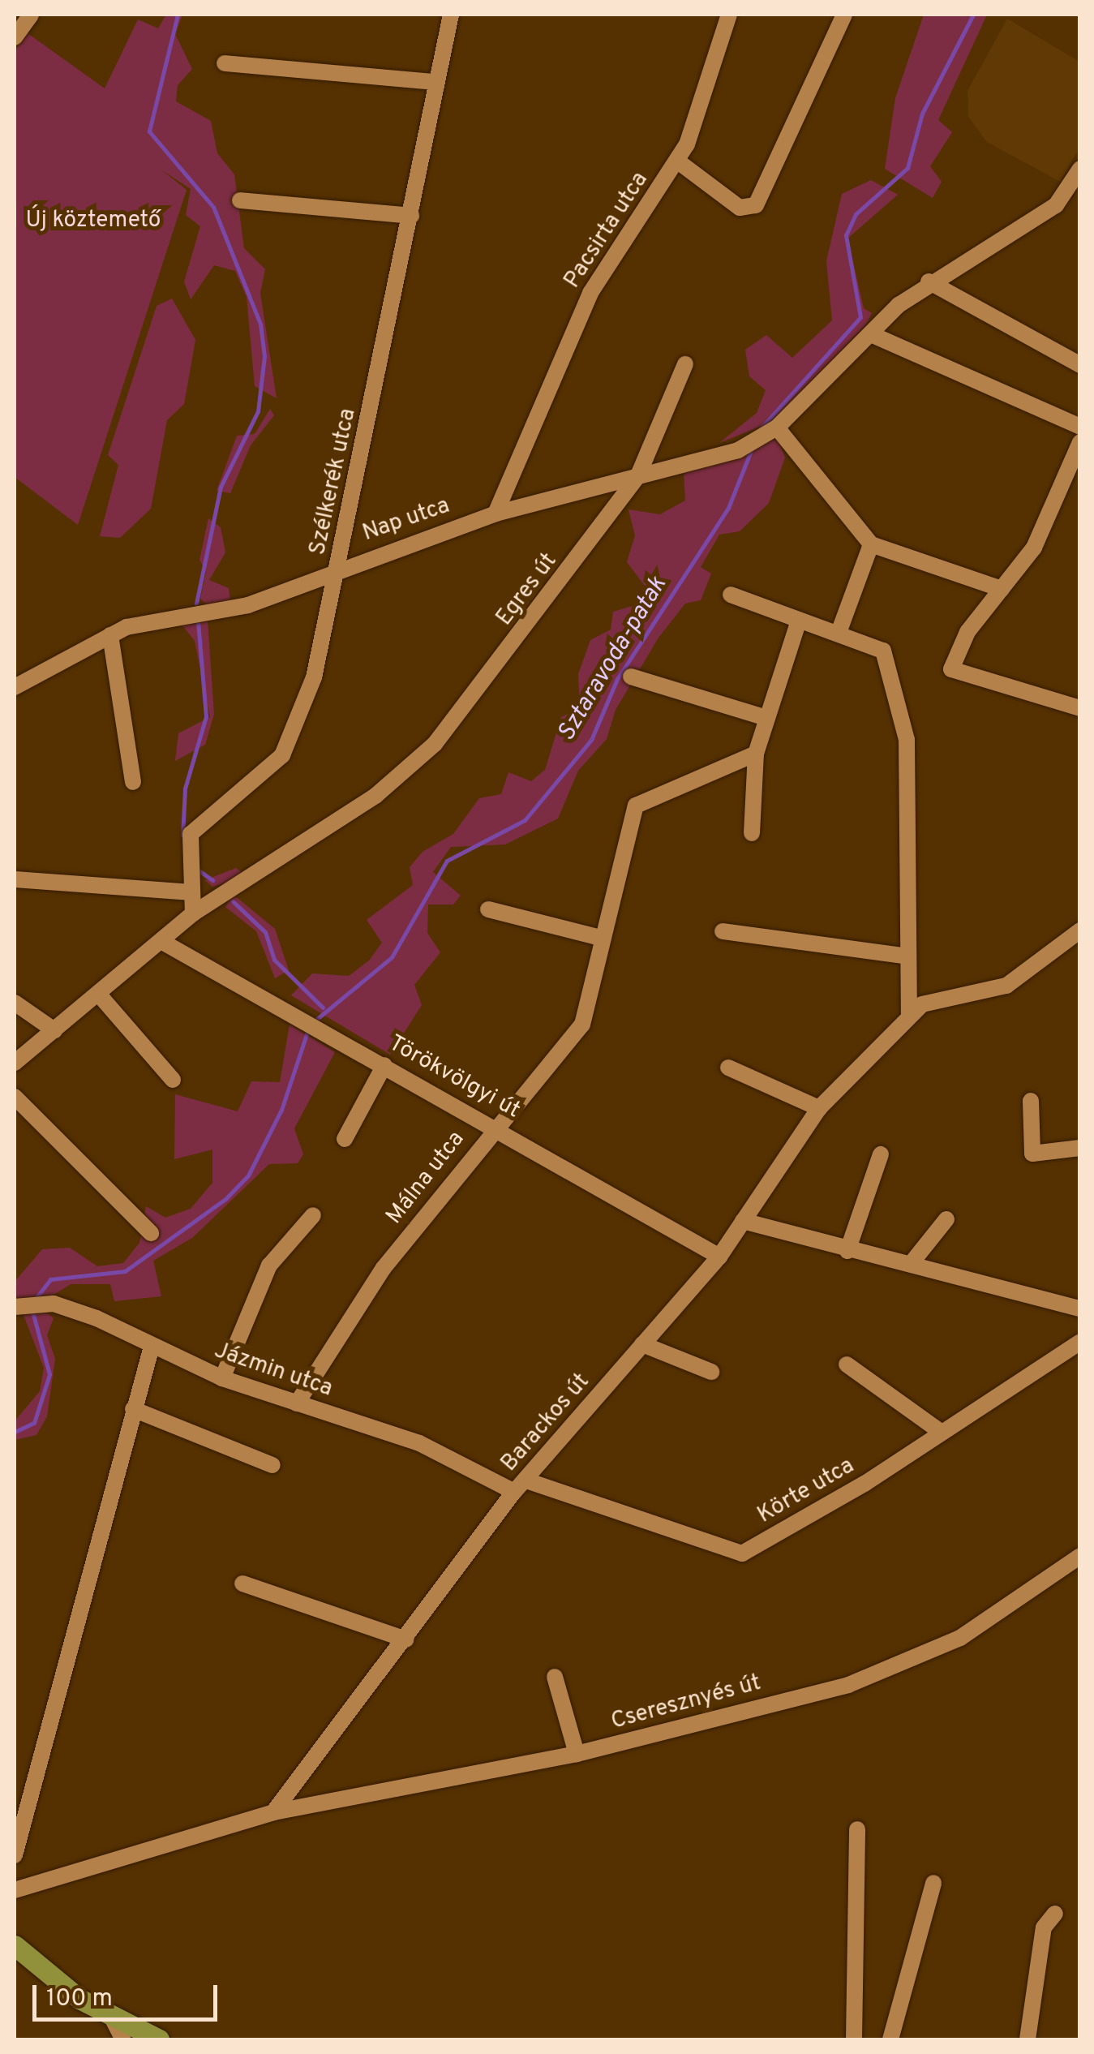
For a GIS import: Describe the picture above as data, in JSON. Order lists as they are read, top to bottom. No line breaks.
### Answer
{"streets":{"street":["Pacsirta utca","Szélkerék utca","Nap utca","Egres út","Törökvölgyi út","Málna utca","Jázmin utca","Barackos út","Körte utca","Cseresznyés út"]},"crossings":[["Pacsirta utca","Nap utca"],["Szélkerék utca","Nap utca"],["Szélkerék utca","Egres út"],["Nap utca","Egres út"],["Egres út","Törökvölgyi út"],["Törökvölgyi út","Málna utca"],["Törökvölgyi út","Barackos út"],["Málna utca","Jázmin utca"],["Jázmin utca","Barackos út"],["Barackos út","Körte utca"],["Barackos út","Cseresznyés út"]],"water":["Sztaravoda-patak"],"parks":["Új köztemető"],"scale_bar":"100 m"}
